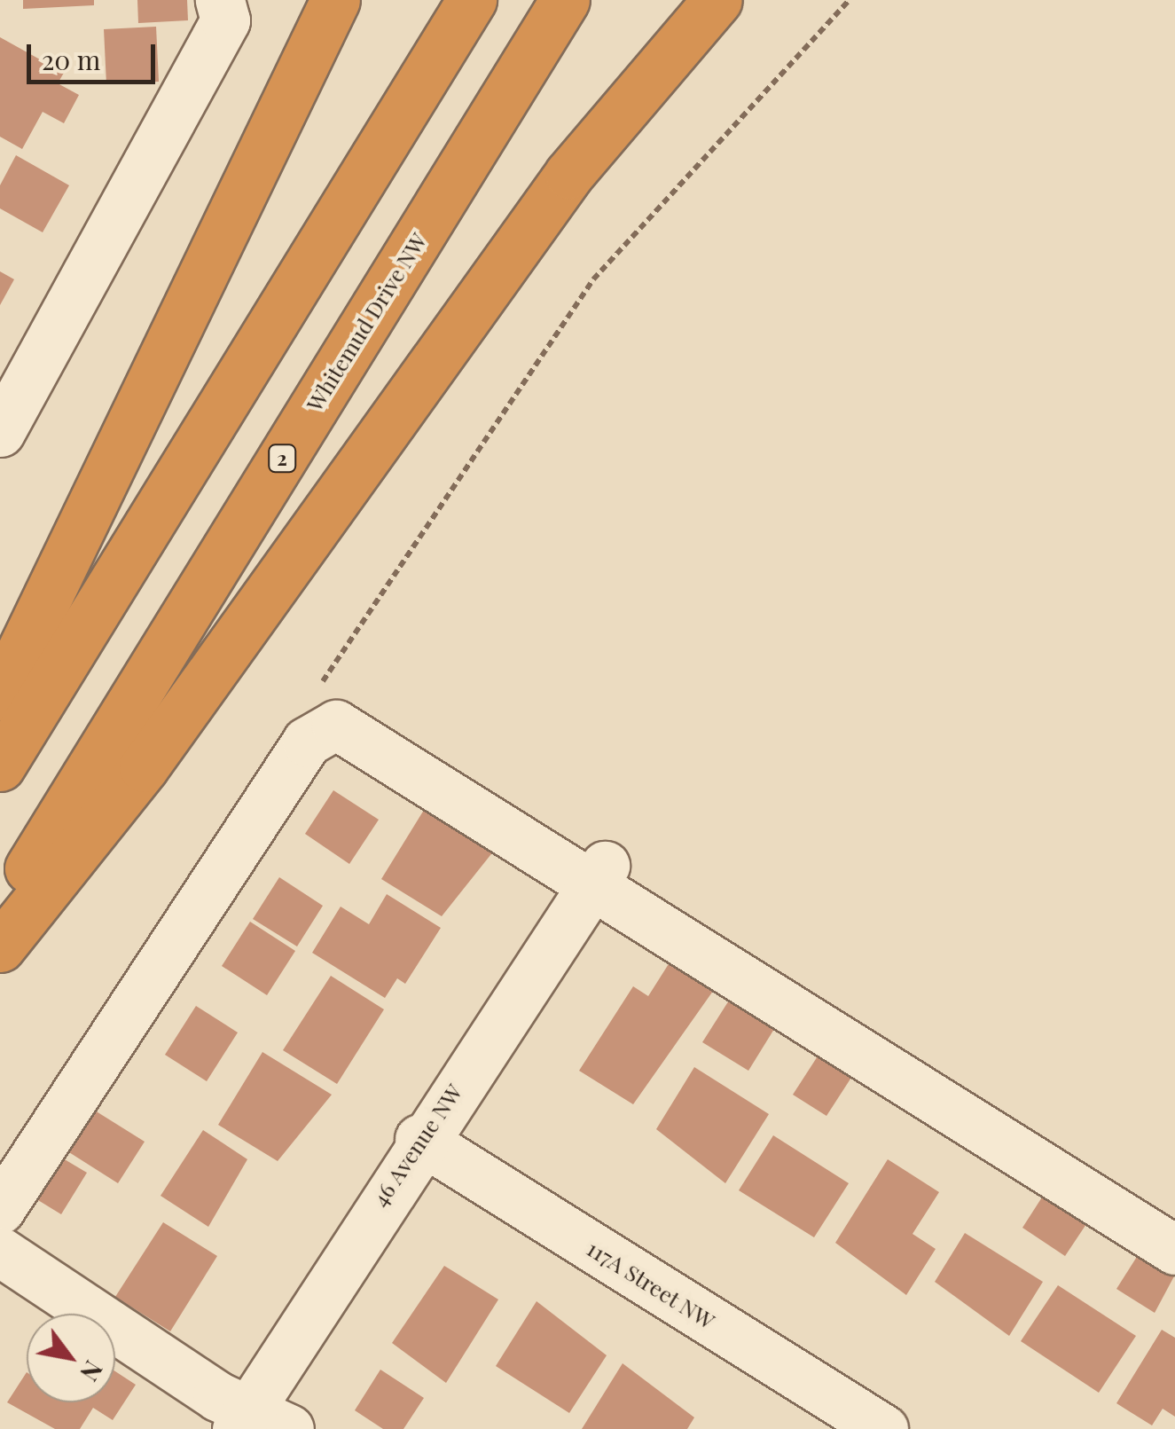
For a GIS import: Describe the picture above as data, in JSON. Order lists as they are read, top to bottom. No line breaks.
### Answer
{"streets":{"highway":["Whitemud Drive NW","2"],"street":["46 Avenue NW","117A Street NW"]},"crossings":[["46 Avenue NW","117A Street NW"]],"scale_bar":"20 m","north":"bottom right"}
